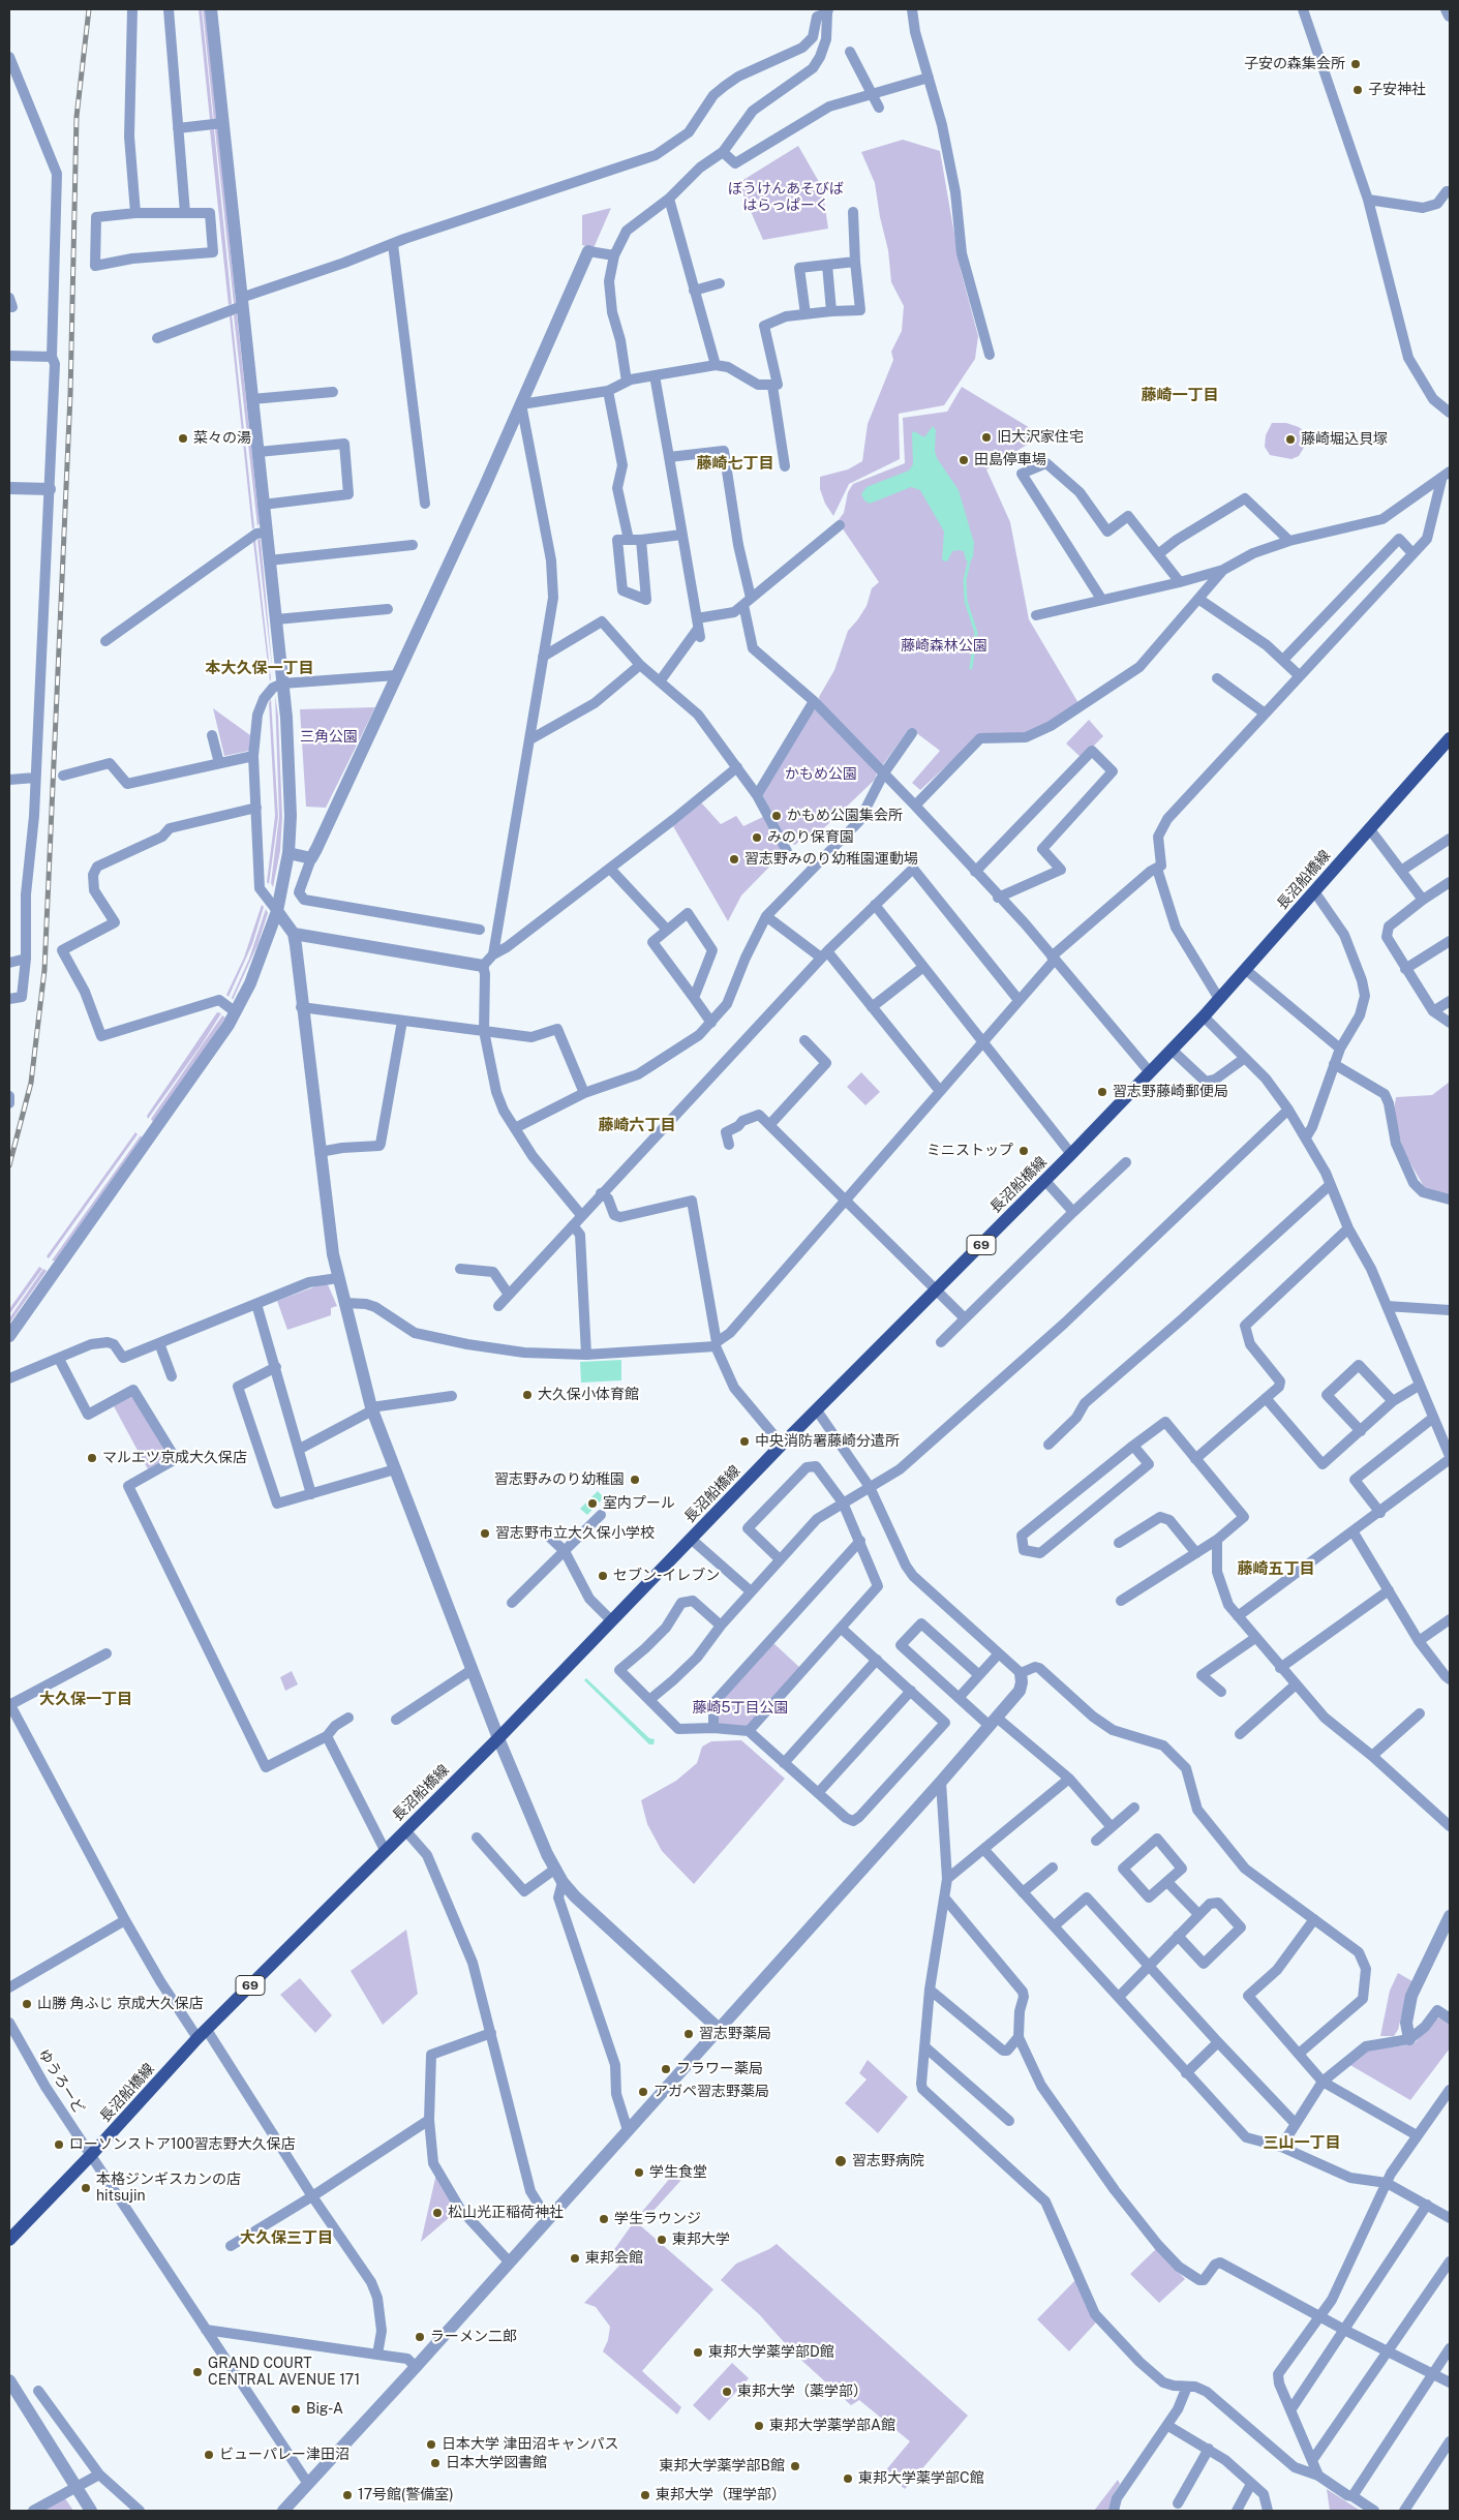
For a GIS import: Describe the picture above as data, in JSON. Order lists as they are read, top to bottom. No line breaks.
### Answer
{"streets":{"main road":["長沼船橋線","69"],"street":["ゆうろーど"]},"crossings":[["長沼船橋線","ゆうろーど"]],"districts":["藤崎一丁目","藤崎七丁目","本大久保一丁目","藤崎六丁目","藤崎五丁目","大久保一丁目","三山一丁目","大久保三丁目"],"parks":["ぼうけんあそびば はらっぱーく","藤崎森林公園","三角公園","かもめ公園","藤崎5丁目公園"],"places":["子安の森集会所","子安神社","旧大沢家住宅","菜々の湯","藤崎堀込貝塚","田島停車場","かもめ公園集会所","みのり保育園","習志野みのり幼稚園運動場","習志野藤崎郵便局","ミニストップ","大久保小体育館","中央消防署藤崎分遣所","マルエツ京成大久保店","習志野みのり幼稚園","室内プール","習志野市立大久保小学校","セブン-イレブン","山勝 角ふじ 京成大久保店","習志野薬局","フラワー薬局","アガペ習志野薬局","ローソンストア100習志野大久保店","習志野病院","学生食堂","本格ジンギスカンの店 hitsujin","松山光正稲荷神社","学生ラウンジ","東邦大学","東邦会館","ラーメン二郎","東邦大学薬学部D館","GRAND COURT CENTRAL AVENUE 171","東邦大学（薬学部）","Big-A","東邦大学薬学部A館","日本大学 津田沼キャンパス","ビューパレー津田沼","日本大学図書館","東邦大学薬学部B館","東邦大学薬学部C館","17号館(警備室)","東邦大学（理学部）"]}
